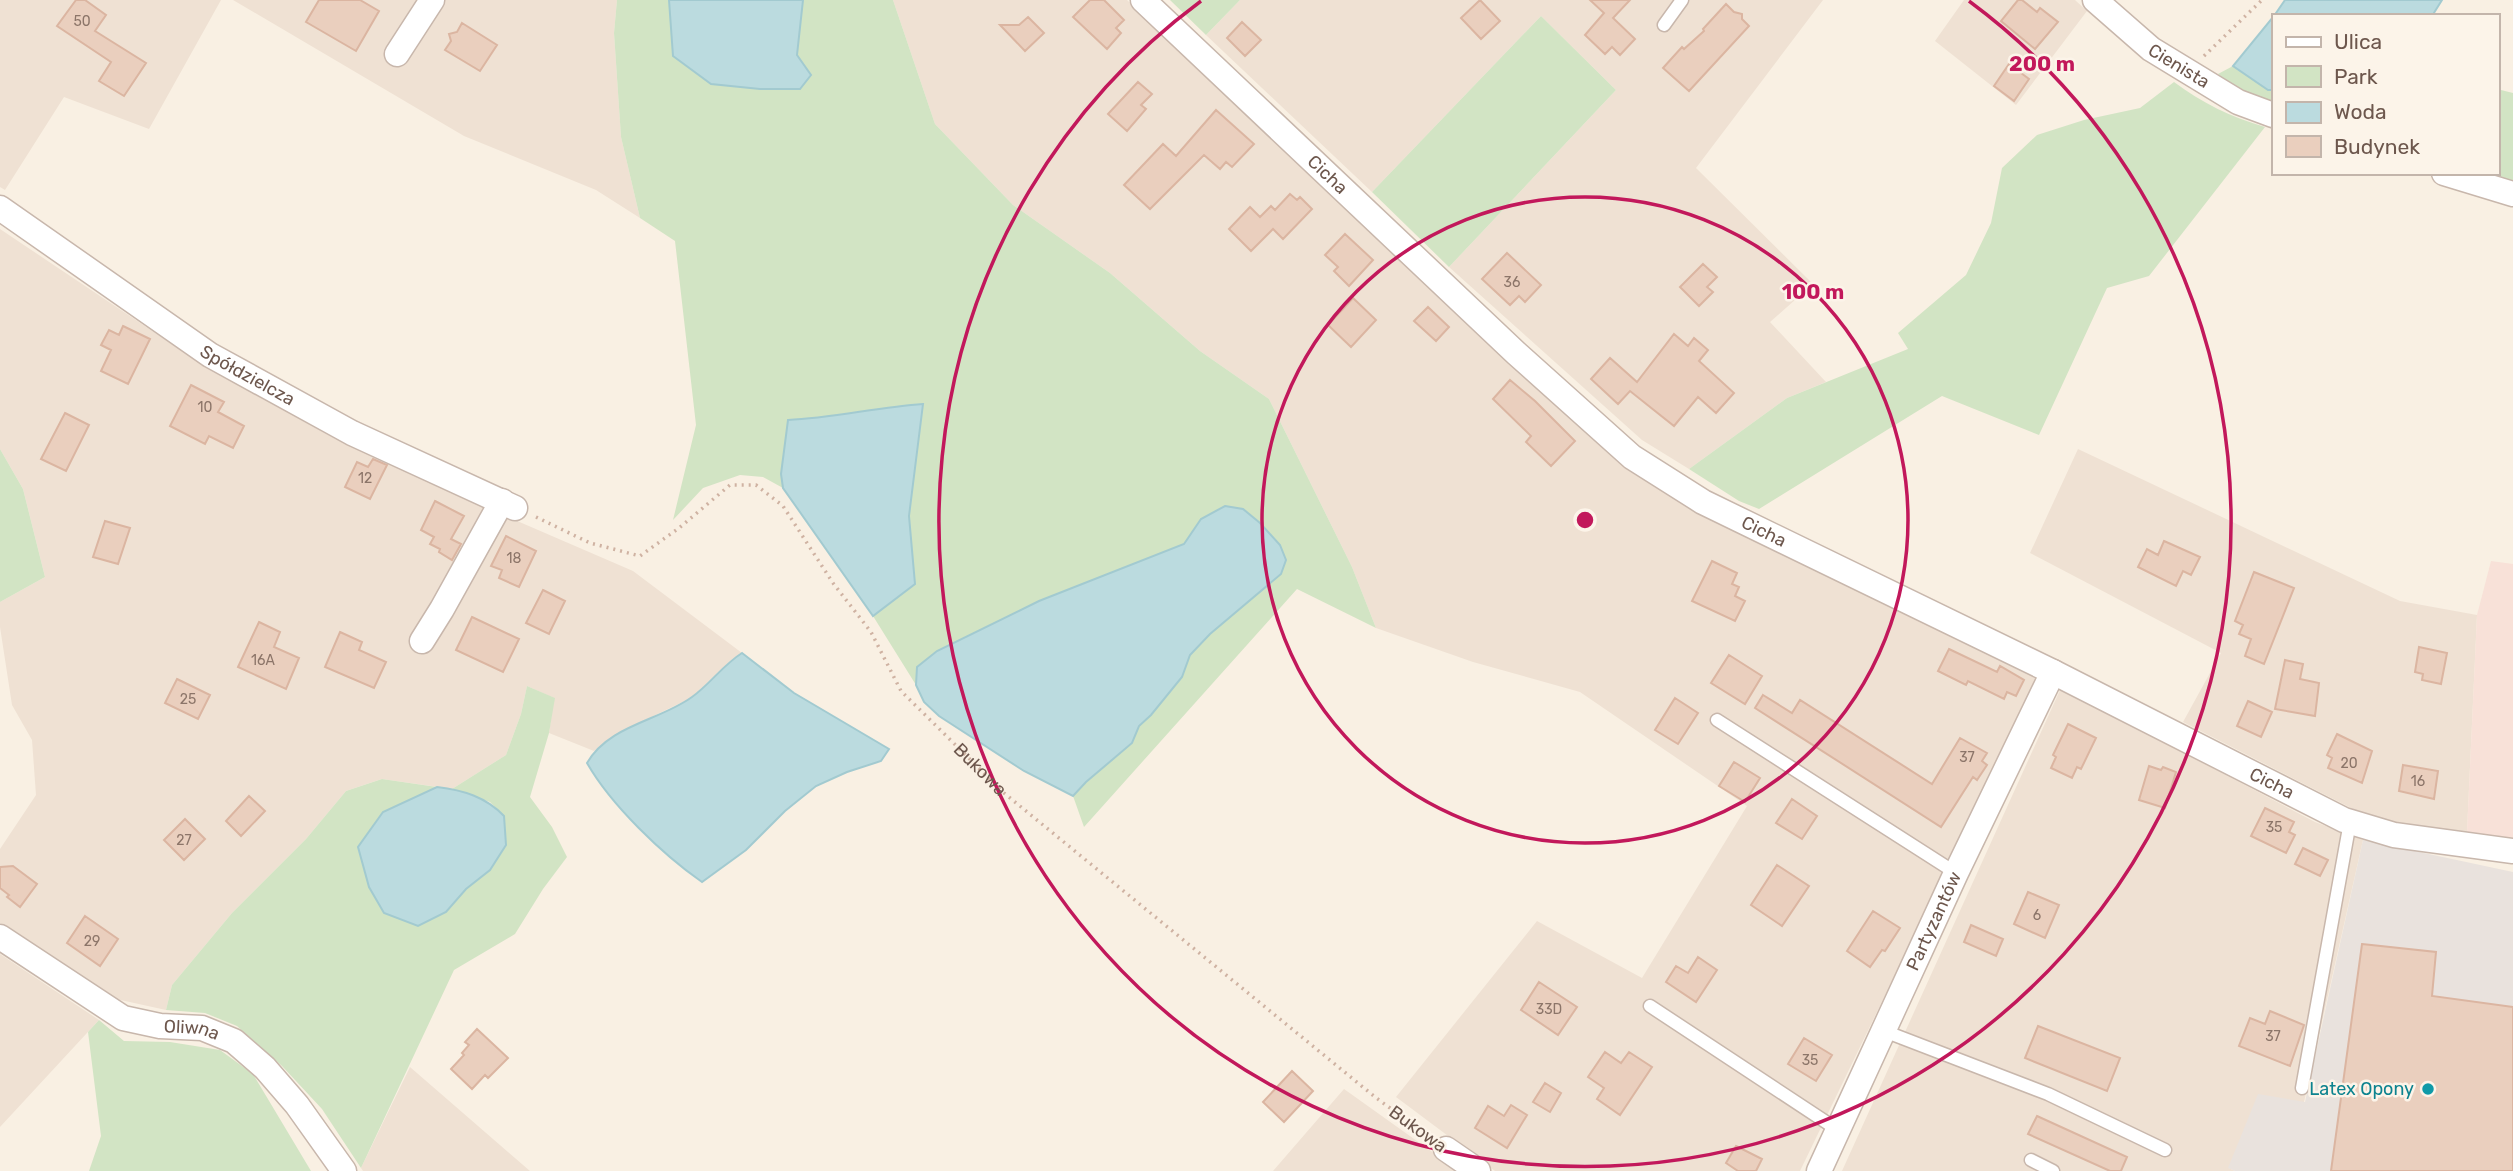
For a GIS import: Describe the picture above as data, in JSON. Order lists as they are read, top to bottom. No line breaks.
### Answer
{"streets":{"street":["Cienista","Cicha","Spółdzielcza","Bukowa","Partyzantów","Oliwna"]},"crossings":[["Cicha","Partyzantów"],["Spółdzielcza","Bukowa"]],"places":["Latex Opony"],"house_numbers":["50","36","10","12","18","16A","25","37","20","16","35","27","6","29","33D","37","35"],"legend":["Ulica","Park","Woda","Budynek"],"rings":["200 m","100 m"]}
